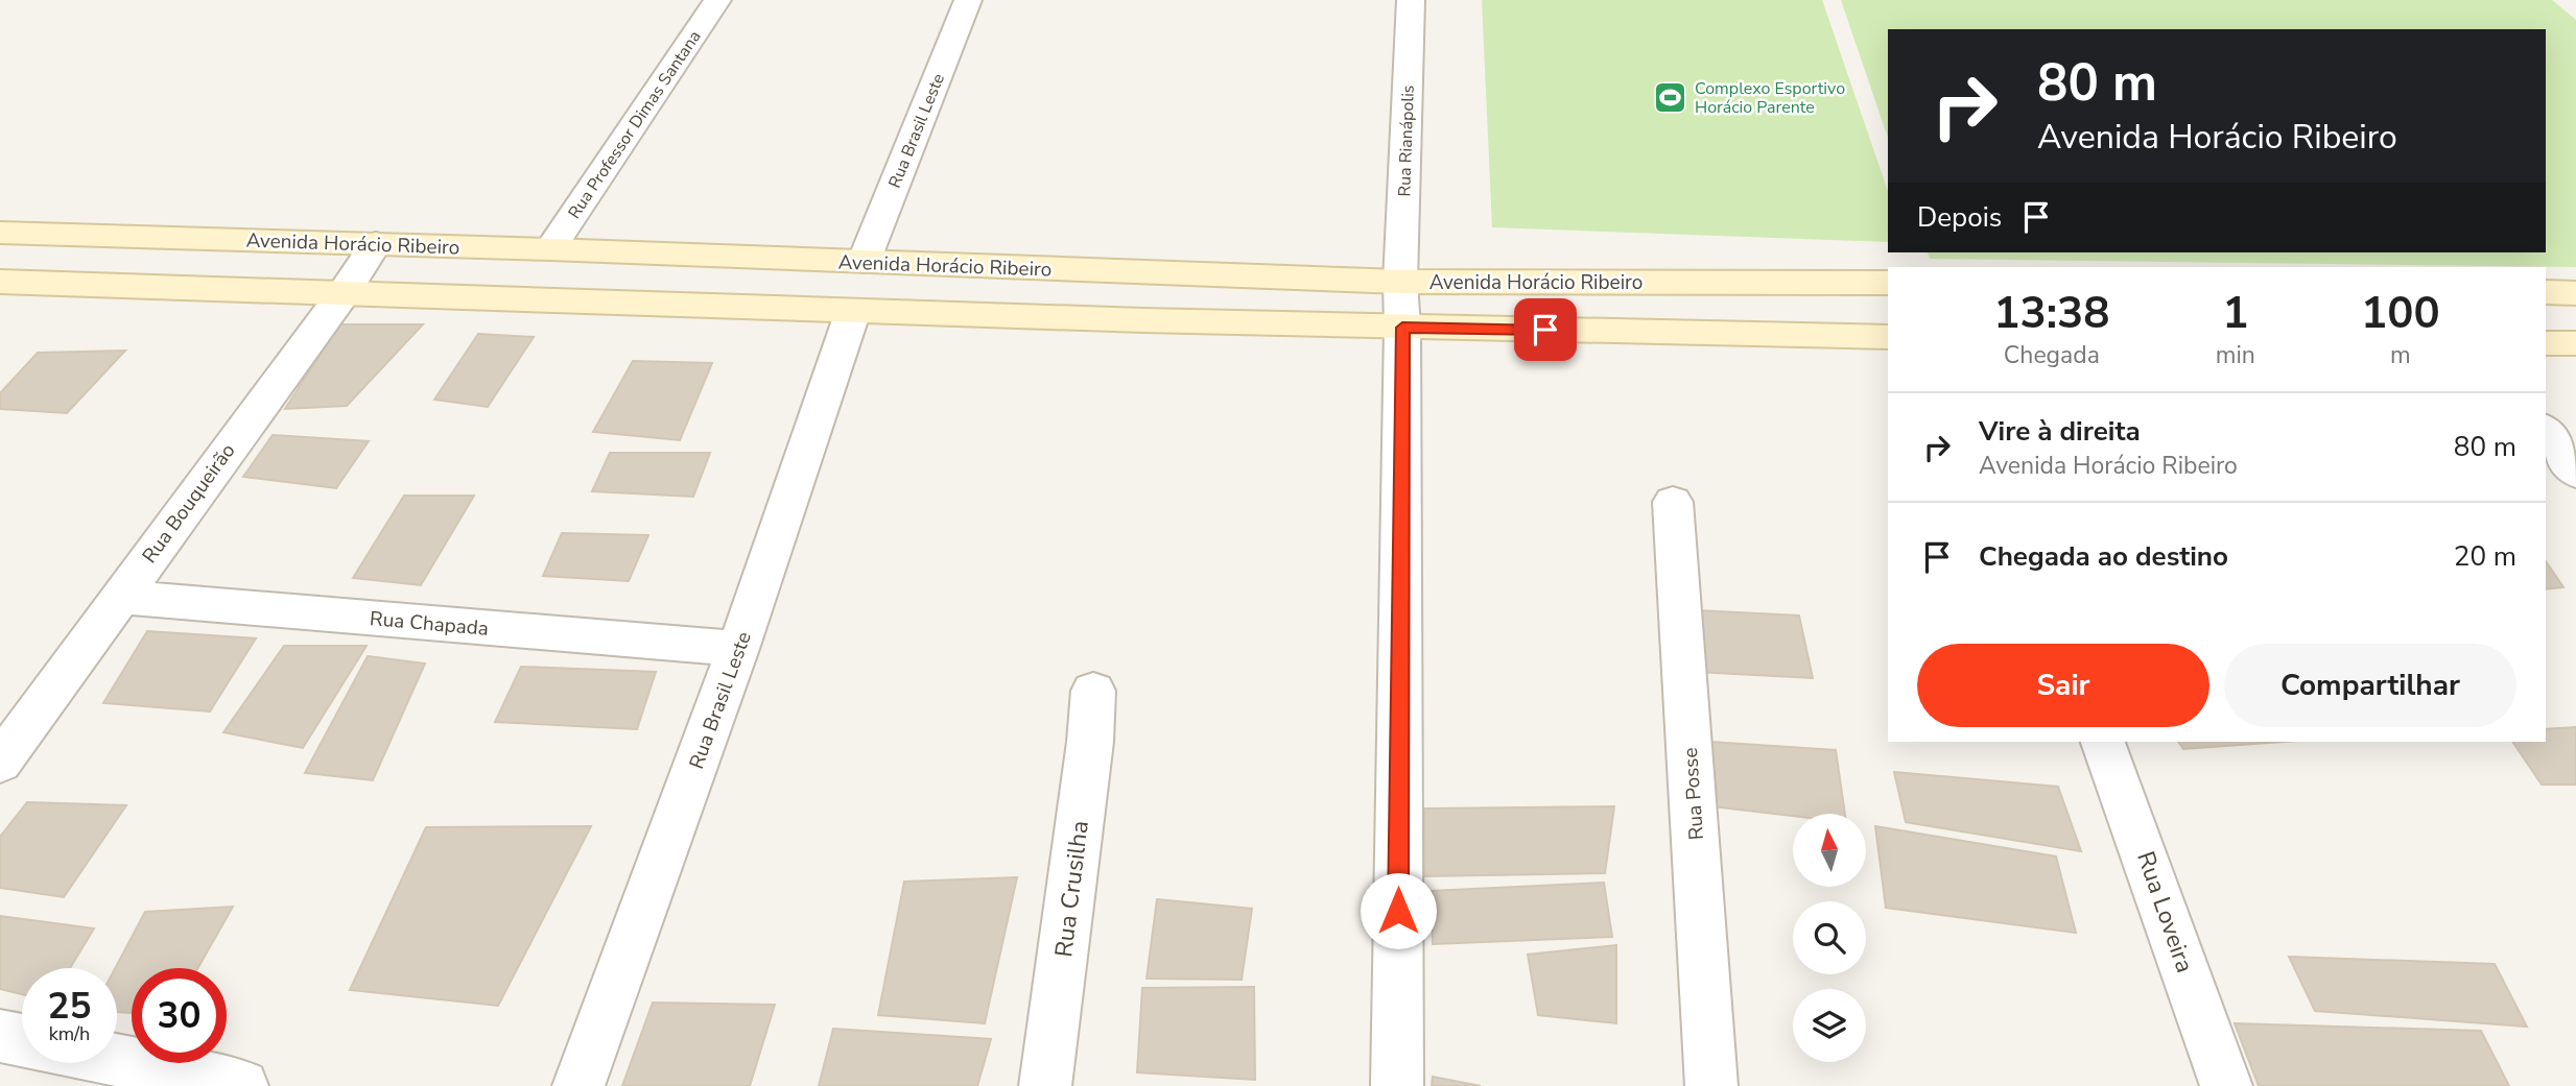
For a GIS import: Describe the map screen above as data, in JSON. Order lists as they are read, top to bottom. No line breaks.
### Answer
{"streets":{"street":["Rua Professor Dimas Santana","Rua Brasil Leste","Rua Rianápolis","Avenida Horácio Ribeiro","Rua Bouqueirão","Rua Chapada","Rua Posse","Rua Crusilha","Rua Loveira"]},"crossings":[["Rua Professor Dimas Santana","Avenida Horácio Ribeiro"],["Rua Brasil Leste","Avenida Horácio Ribeiro"],["Rua Brasil Leste","Rua Chapada"],["Rua Rianápolis","Avenida Horácio Ribeiro"],["Avenida Horácio Ribeiro","Rua Bouqueirão"],["Rua Bouqueirão","Rua Chapada"]],"places":{"sports":["Complexo Esportivo Horácio Parente"]},"north":"top","page":{"turn":["80 m","Avenida Horácio Ribeiro"],"then":"Depois","eta":["13:38","Chegada","1","min","100","m"],"list":[{"name":"Vire à direita","note":"Avenida Horácio Ribeiro","value":"80 m"},{"name":"Chegada ao destino","value":"20 m"}],"buttons":["Sair","Compartilhar"],"speed":"25 km/h","limit":"30"}}
